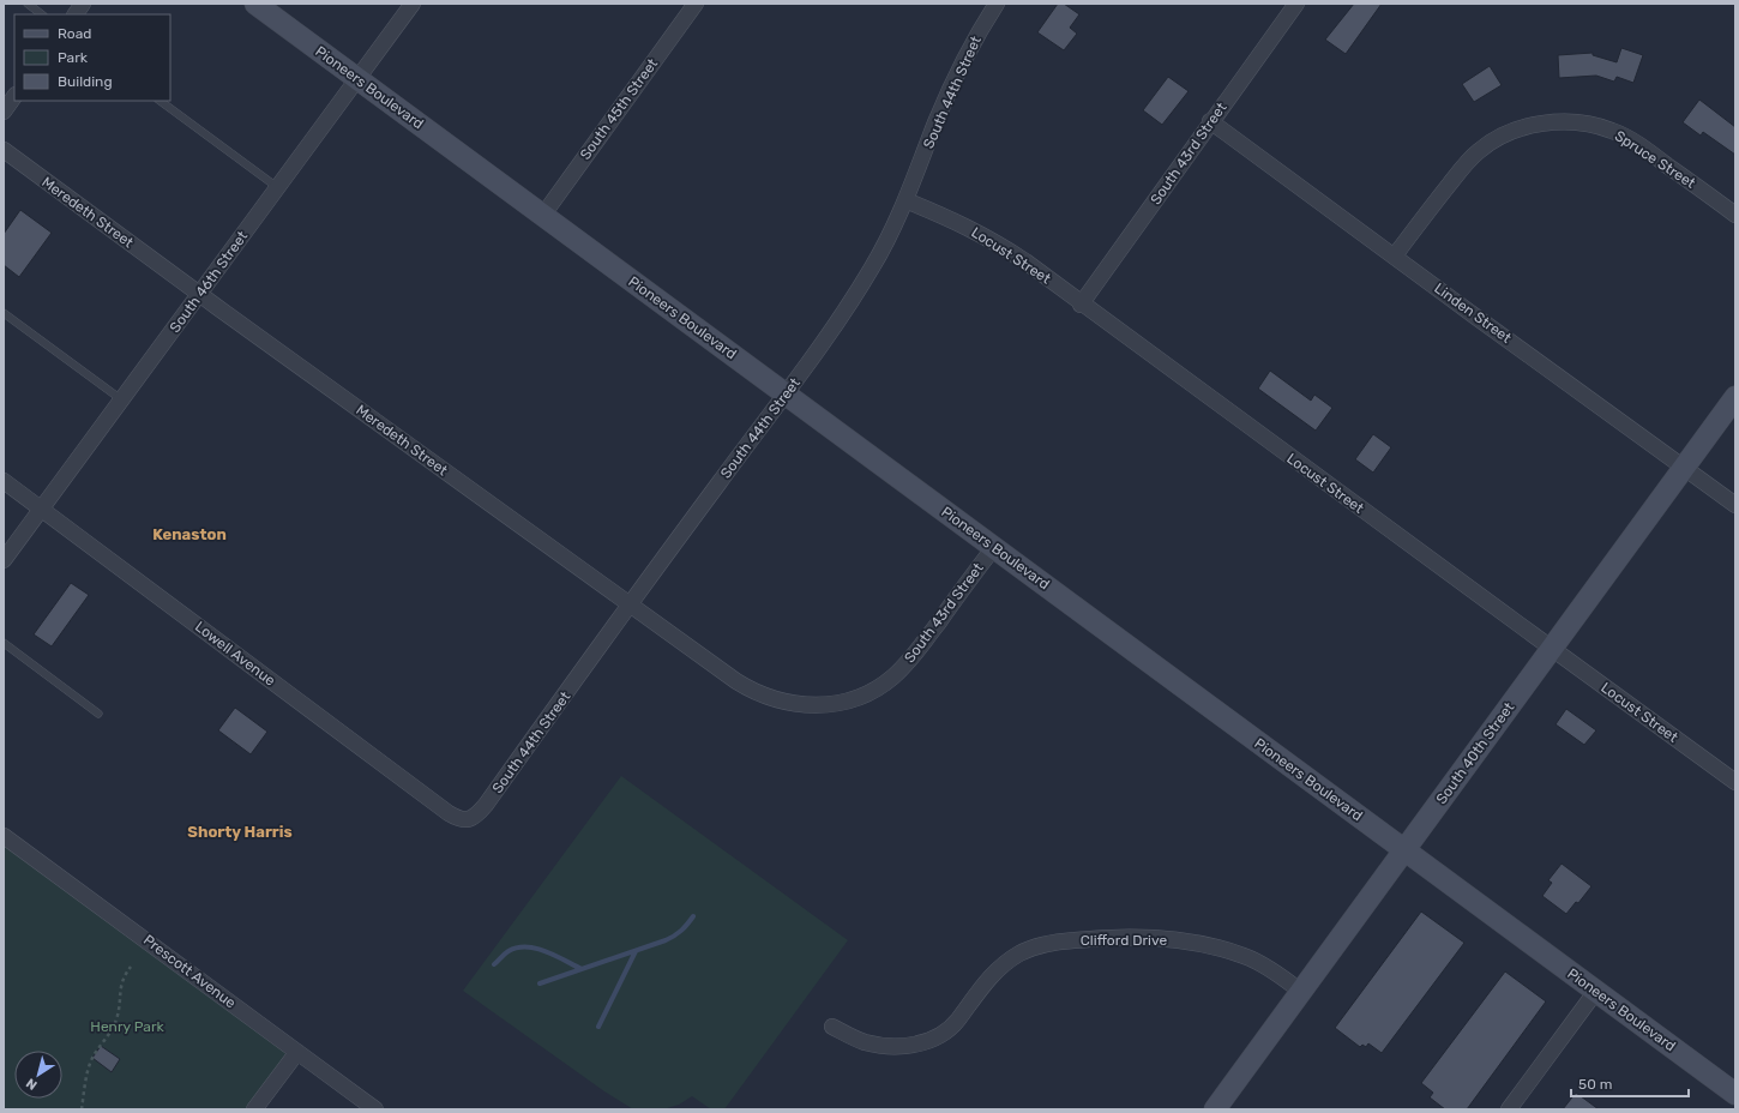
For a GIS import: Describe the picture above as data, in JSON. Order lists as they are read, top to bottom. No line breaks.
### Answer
{"streets":{"main road":["Pioneers Boulevard","South 40th Street"],"street":["South 44th Street","South 45th Street","South 43rd Street","Spruce Street","Meredeth Street","Locust Street","South 46th Street","Linden Street","Lowell Avenue","Clifford Drive","Prescott Avenue"]},"crossings":[["Pioneers Boulevard","South 44th Street"],["Pioneers Boulevard","South 45th Street"],["Pioneers Boulevard","South 43rd Street"],["Pioneers Boulevard","South 46th Street"],["Pioneers Boulevard","South 40th Street"],["South 44th Street","Meredeth Street"],["South 44th Street","Locust Street"],["South 44th Street","Lowell Avenue"],["South 43rd Street","Meredeth Street"],["South 43rd Street","Locust Street"],["South 43rd Street","Linden Street"],["Spruce Street","Linden Street"],["Meredeth Street","South 46th Street"],["Locust Street","South 40th Street"],["South 46th Street","Lowell Avenue"],["Linden Street","South 40th Street"],["South 40th Street","Clifford Drive"]],"districts":["Kenaston","Shorty Harris"],"parks":["Henry Park"],"legend":["Road","Park","Building"],"scale_bar":"50 m","north":"bottom left"}
